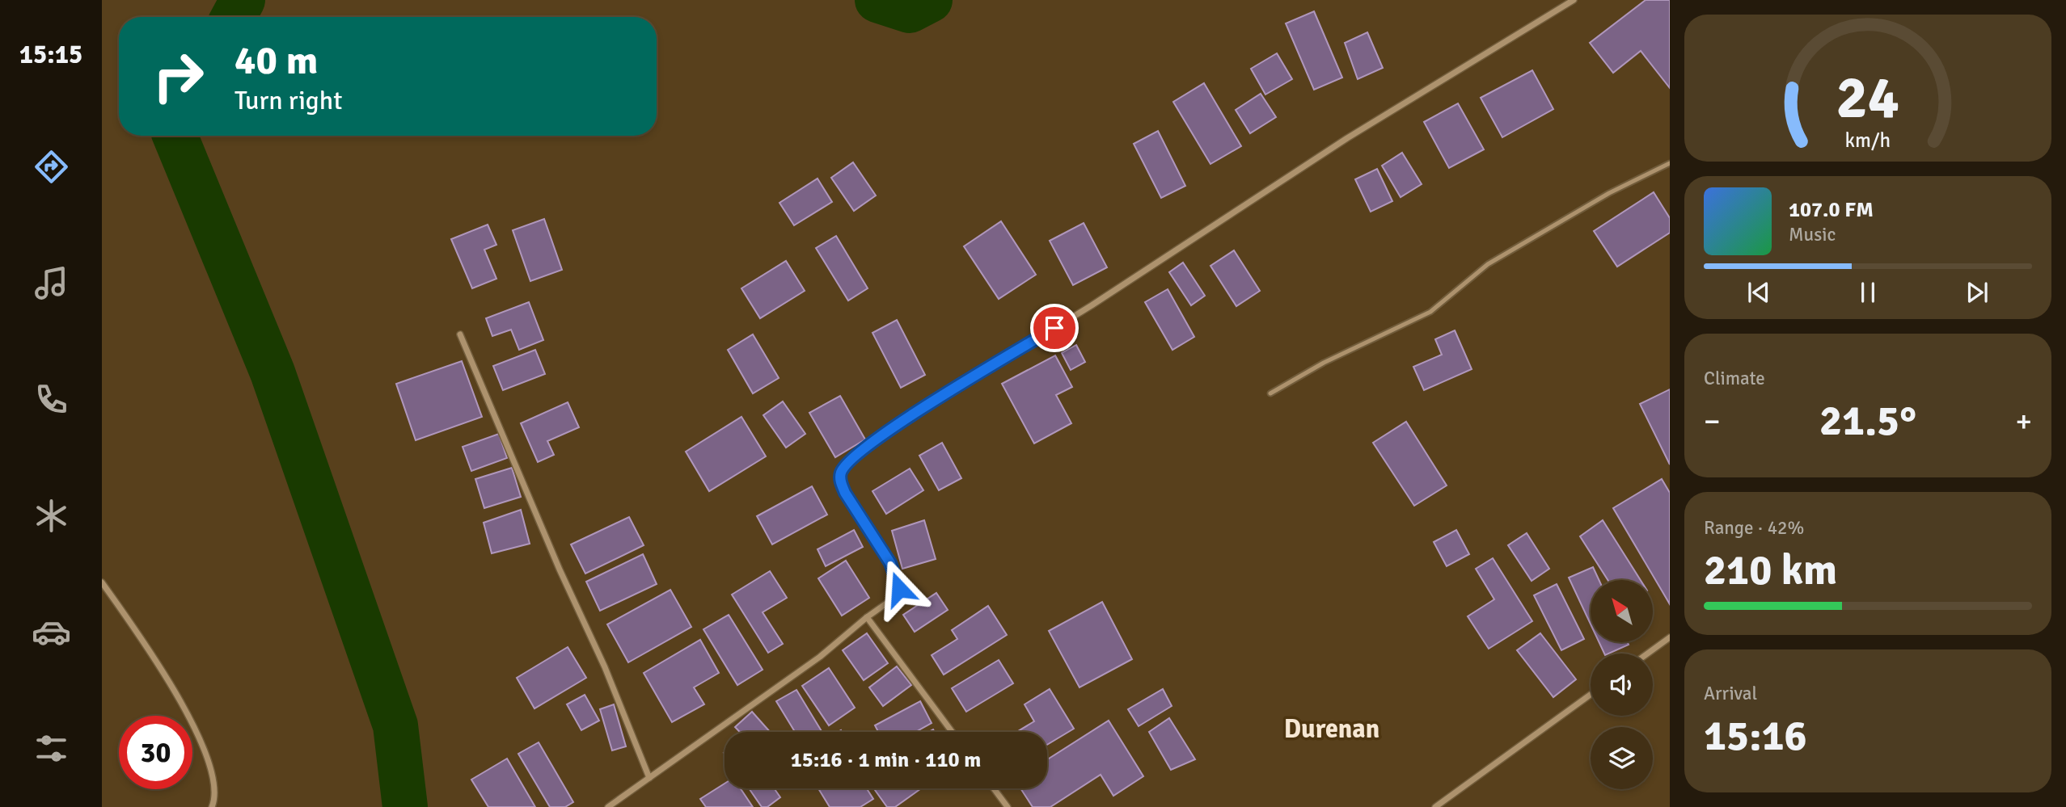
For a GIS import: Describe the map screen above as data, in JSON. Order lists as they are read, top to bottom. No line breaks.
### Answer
{"districts":["Durenan"],"north":"top left","page":{"tabs":"15:15","turn":["40 m","Turn right"],"song":["107.0 FM","Music"],"tile":["Climate",["Range · 42%","210 km"],["Arrival","15:16"]],"heat":["−","21.5°","+"],"limit":"30","trip":"15:16 · 1 min · 110 m","gauge":["24","km/h"]}}
